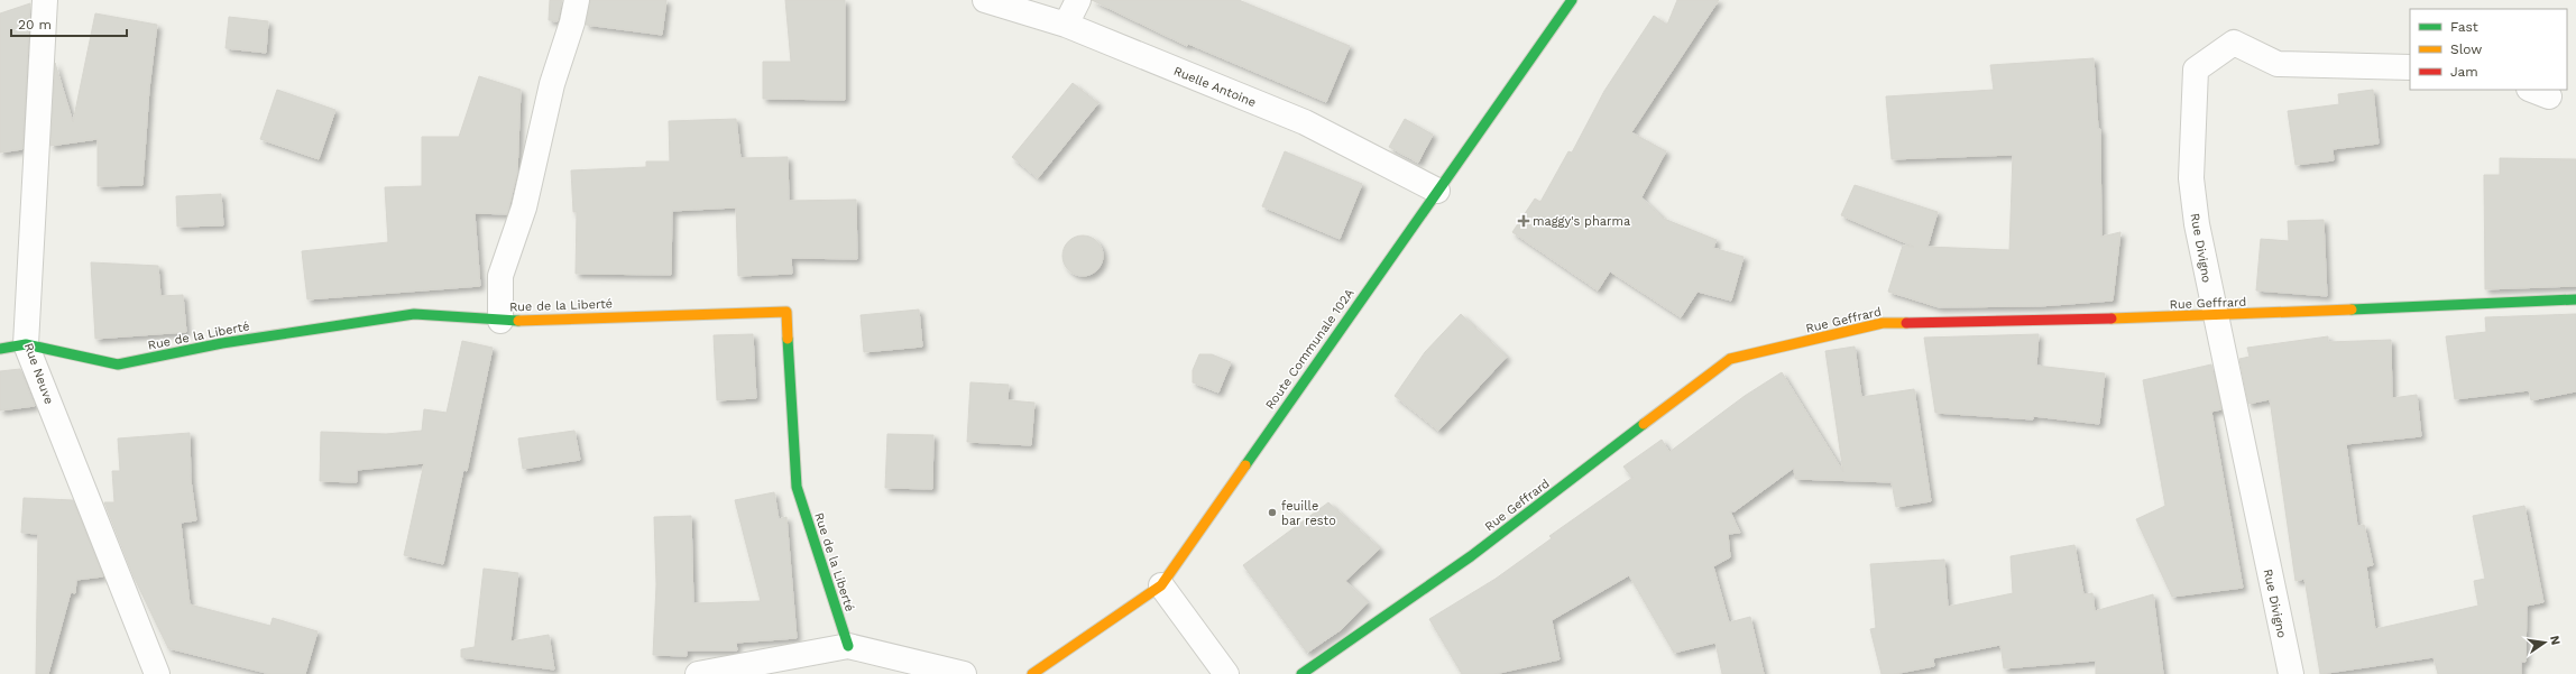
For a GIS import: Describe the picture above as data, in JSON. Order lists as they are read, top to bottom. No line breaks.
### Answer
{"streets":{"street":["Ruelle Antoine","Rue Divigno","Rue Geffrard","Rue de la Liberté","Route Communale 102A","Rue Neuve"]},"crossings":[["Ruelle Antoine","Route Communale 102A"],["Rue Divigno","Rue Geffrard"],["Rue de la Liberté","Rue Neuve"]],"places":{"health":["maggy's pharma"],"other":["feuille bar resto"]},"legend":["Fast","Slow","Jam"],"scale_bar":"20 m","north":"right"}
